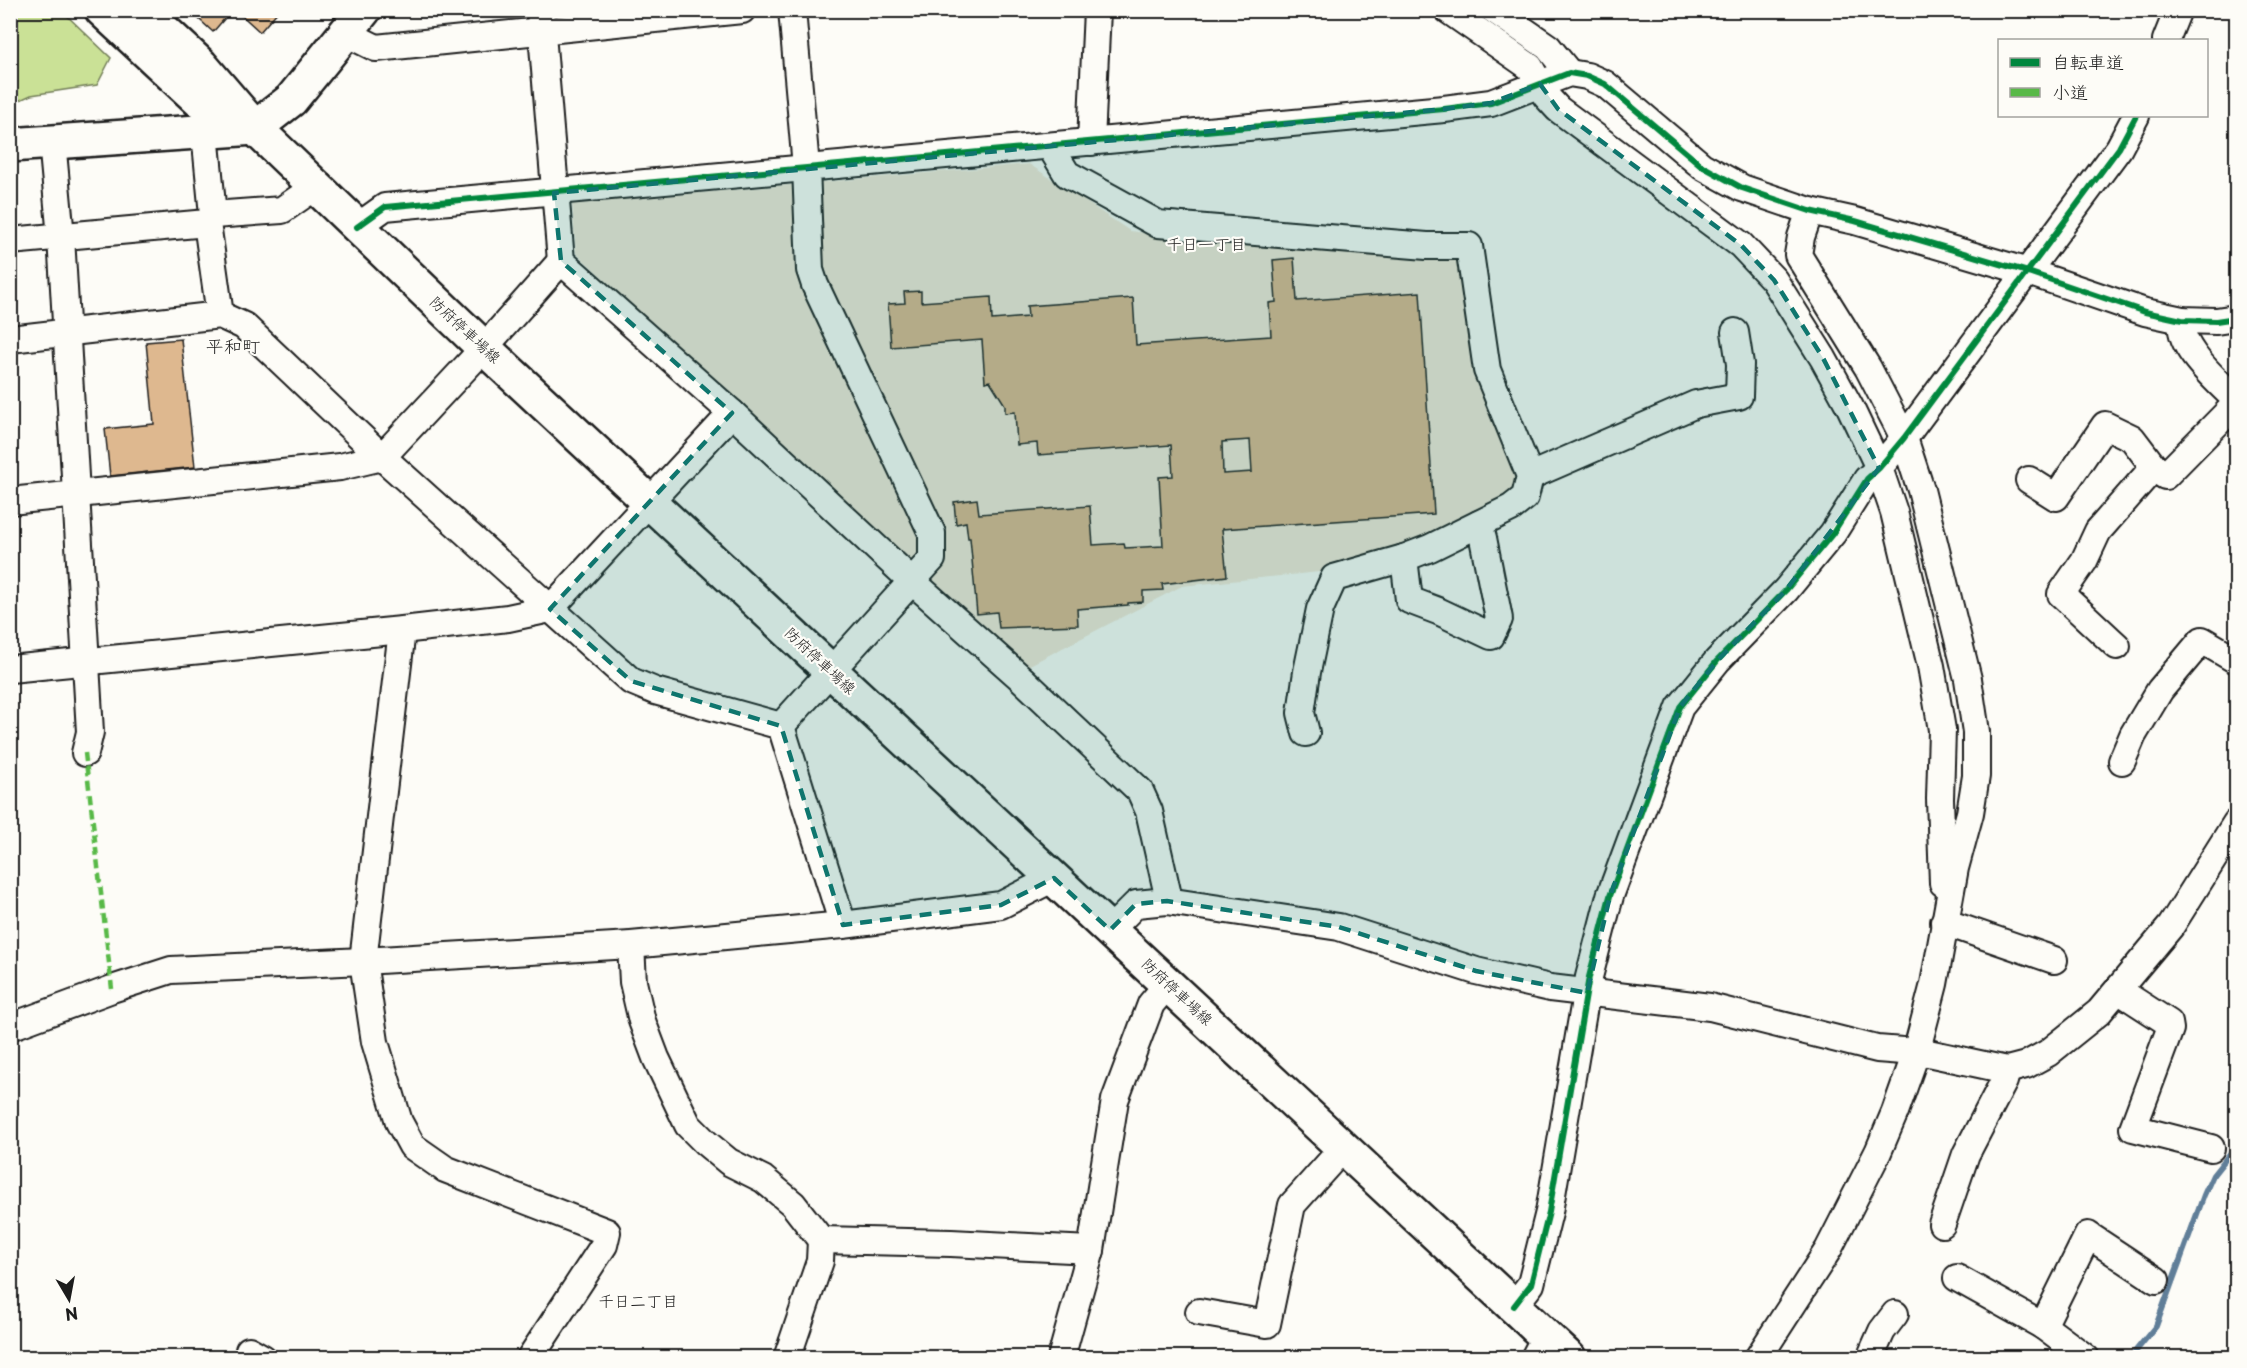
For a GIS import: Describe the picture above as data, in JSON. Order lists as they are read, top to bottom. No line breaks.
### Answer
{"streets":{"main road":["防府停車場線"]},"districts":["千日一丁目","平和町","千日二丁目"],"legend":["自転車道","小道"],"north":"bottom"}
